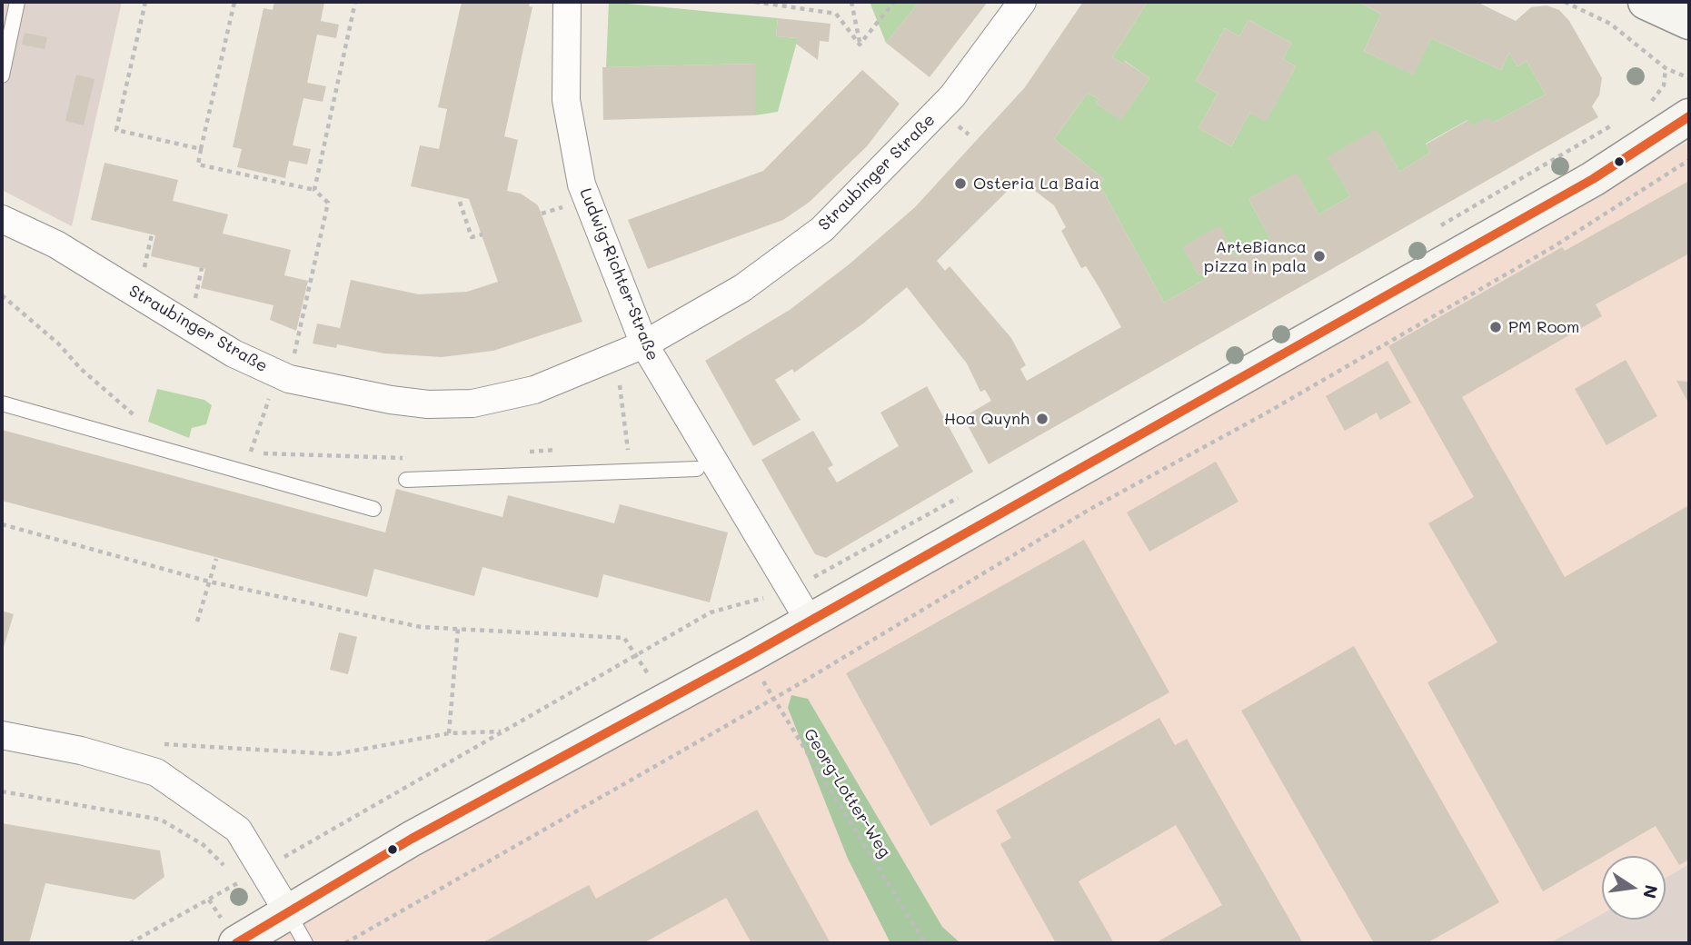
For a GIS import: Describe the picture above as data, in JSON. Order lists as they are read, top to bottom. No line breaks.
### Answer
{"streets":{"street":["Straubinger Straße","Ludwig-Richter-Straße"],"path":["Georg-Lotter-Weg"]},"crossings":[["Straubinger Straße","Ludwig-Richter-Straße"]],"places":["Osteria La Baia","ArteBianca pizza in pala","PM Room","Hoa Quynh"],"north":"right"}
